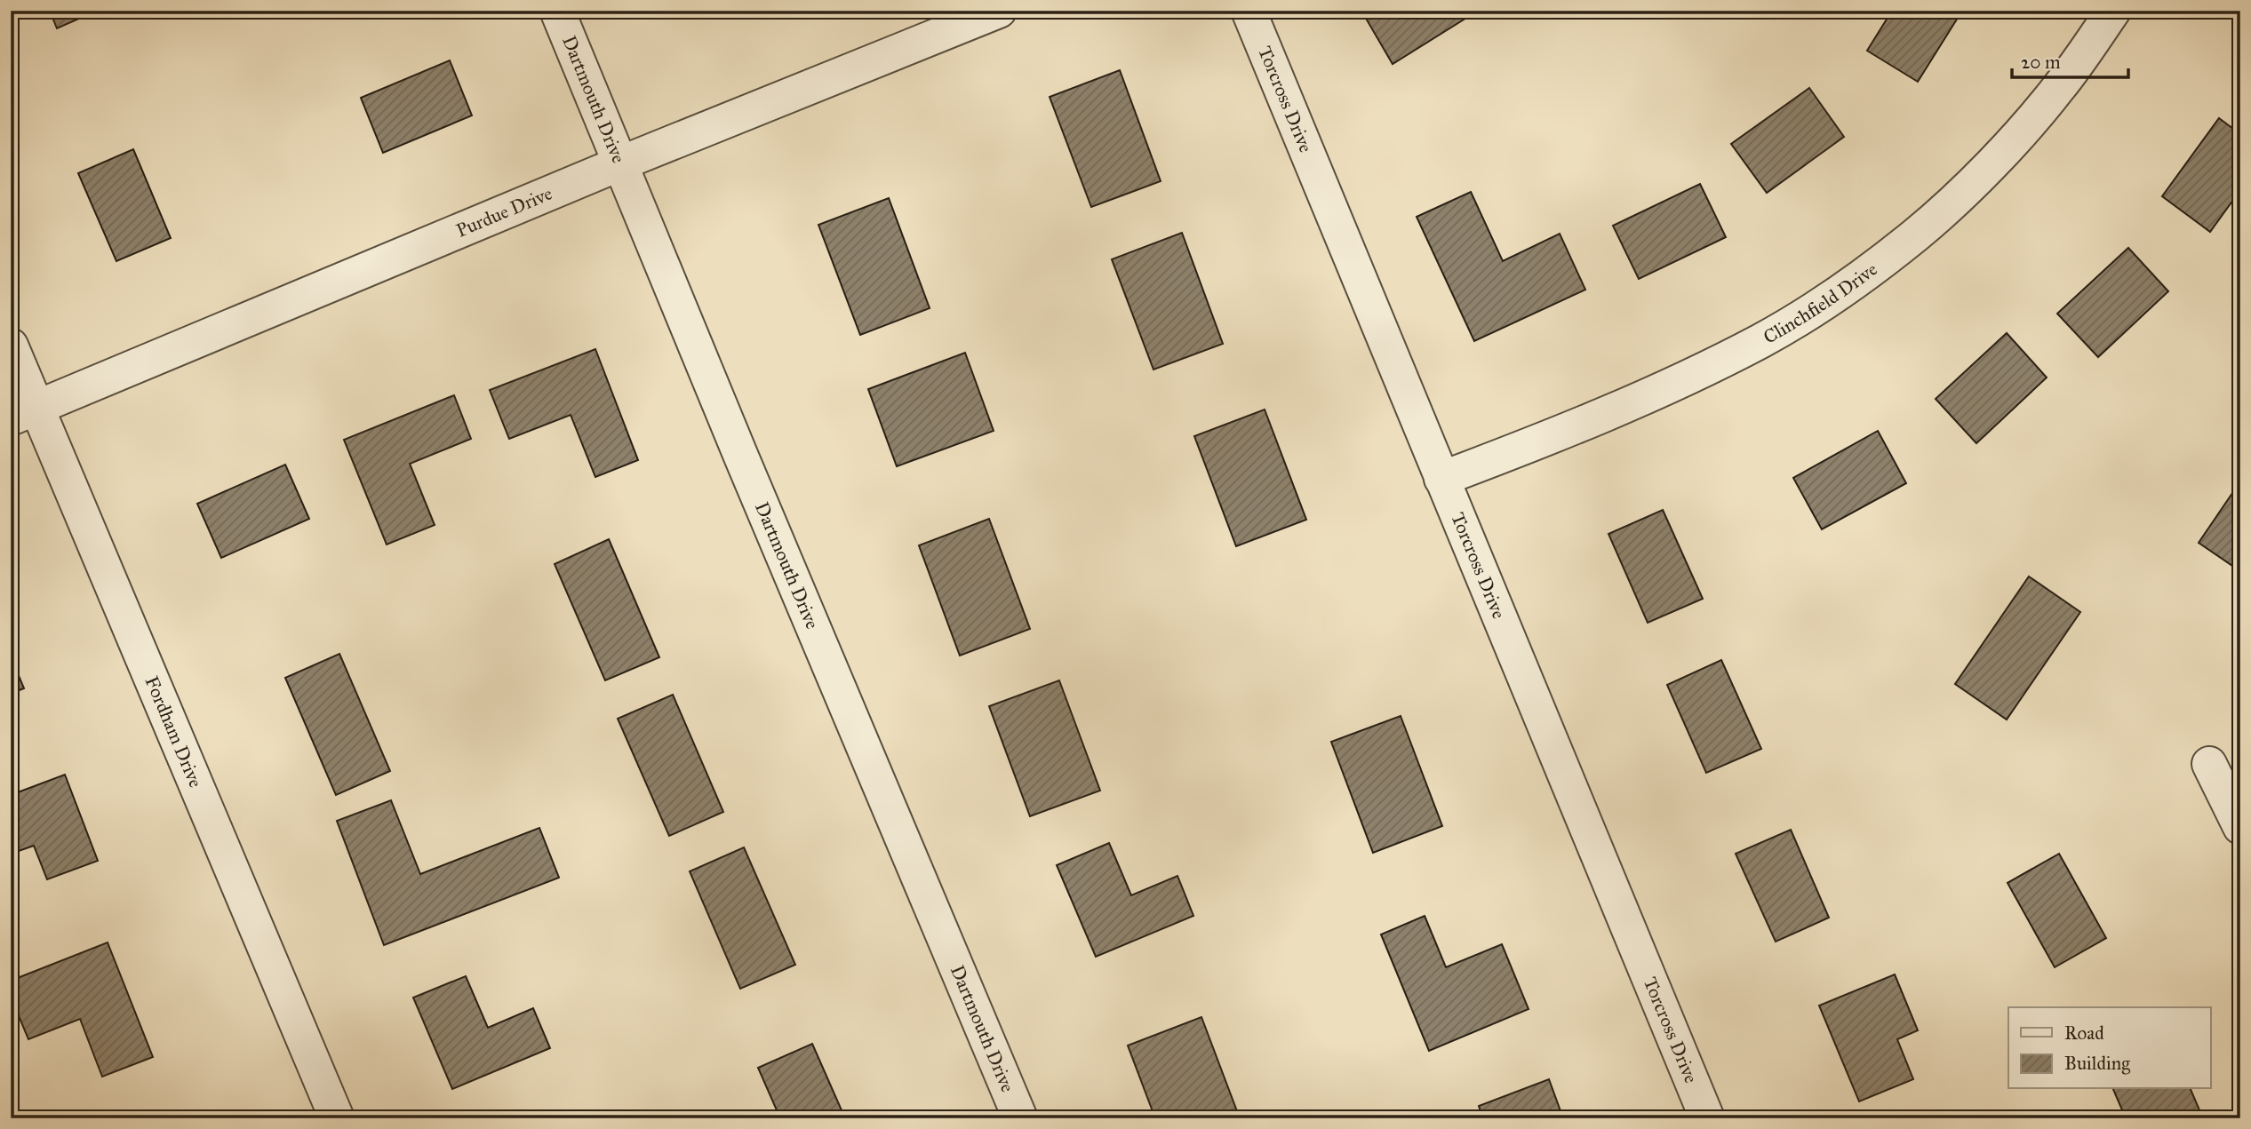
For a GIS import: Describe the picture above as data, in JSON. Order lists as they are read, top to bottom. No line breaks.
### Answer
{"streets":{"street":["Torcross Drive","Dartmouth Drive","Purdue Drive","Clinchfield Drive","Fordham Drive"]},"crossings":[["Torcross Drive","Clinchfield Drive"],["Dartmouth Drive","Purdue Drive"],["Purdue Drive","Fordham Drive"]],"legend":["Road","Building"],"scale_bar":"20 m"}
